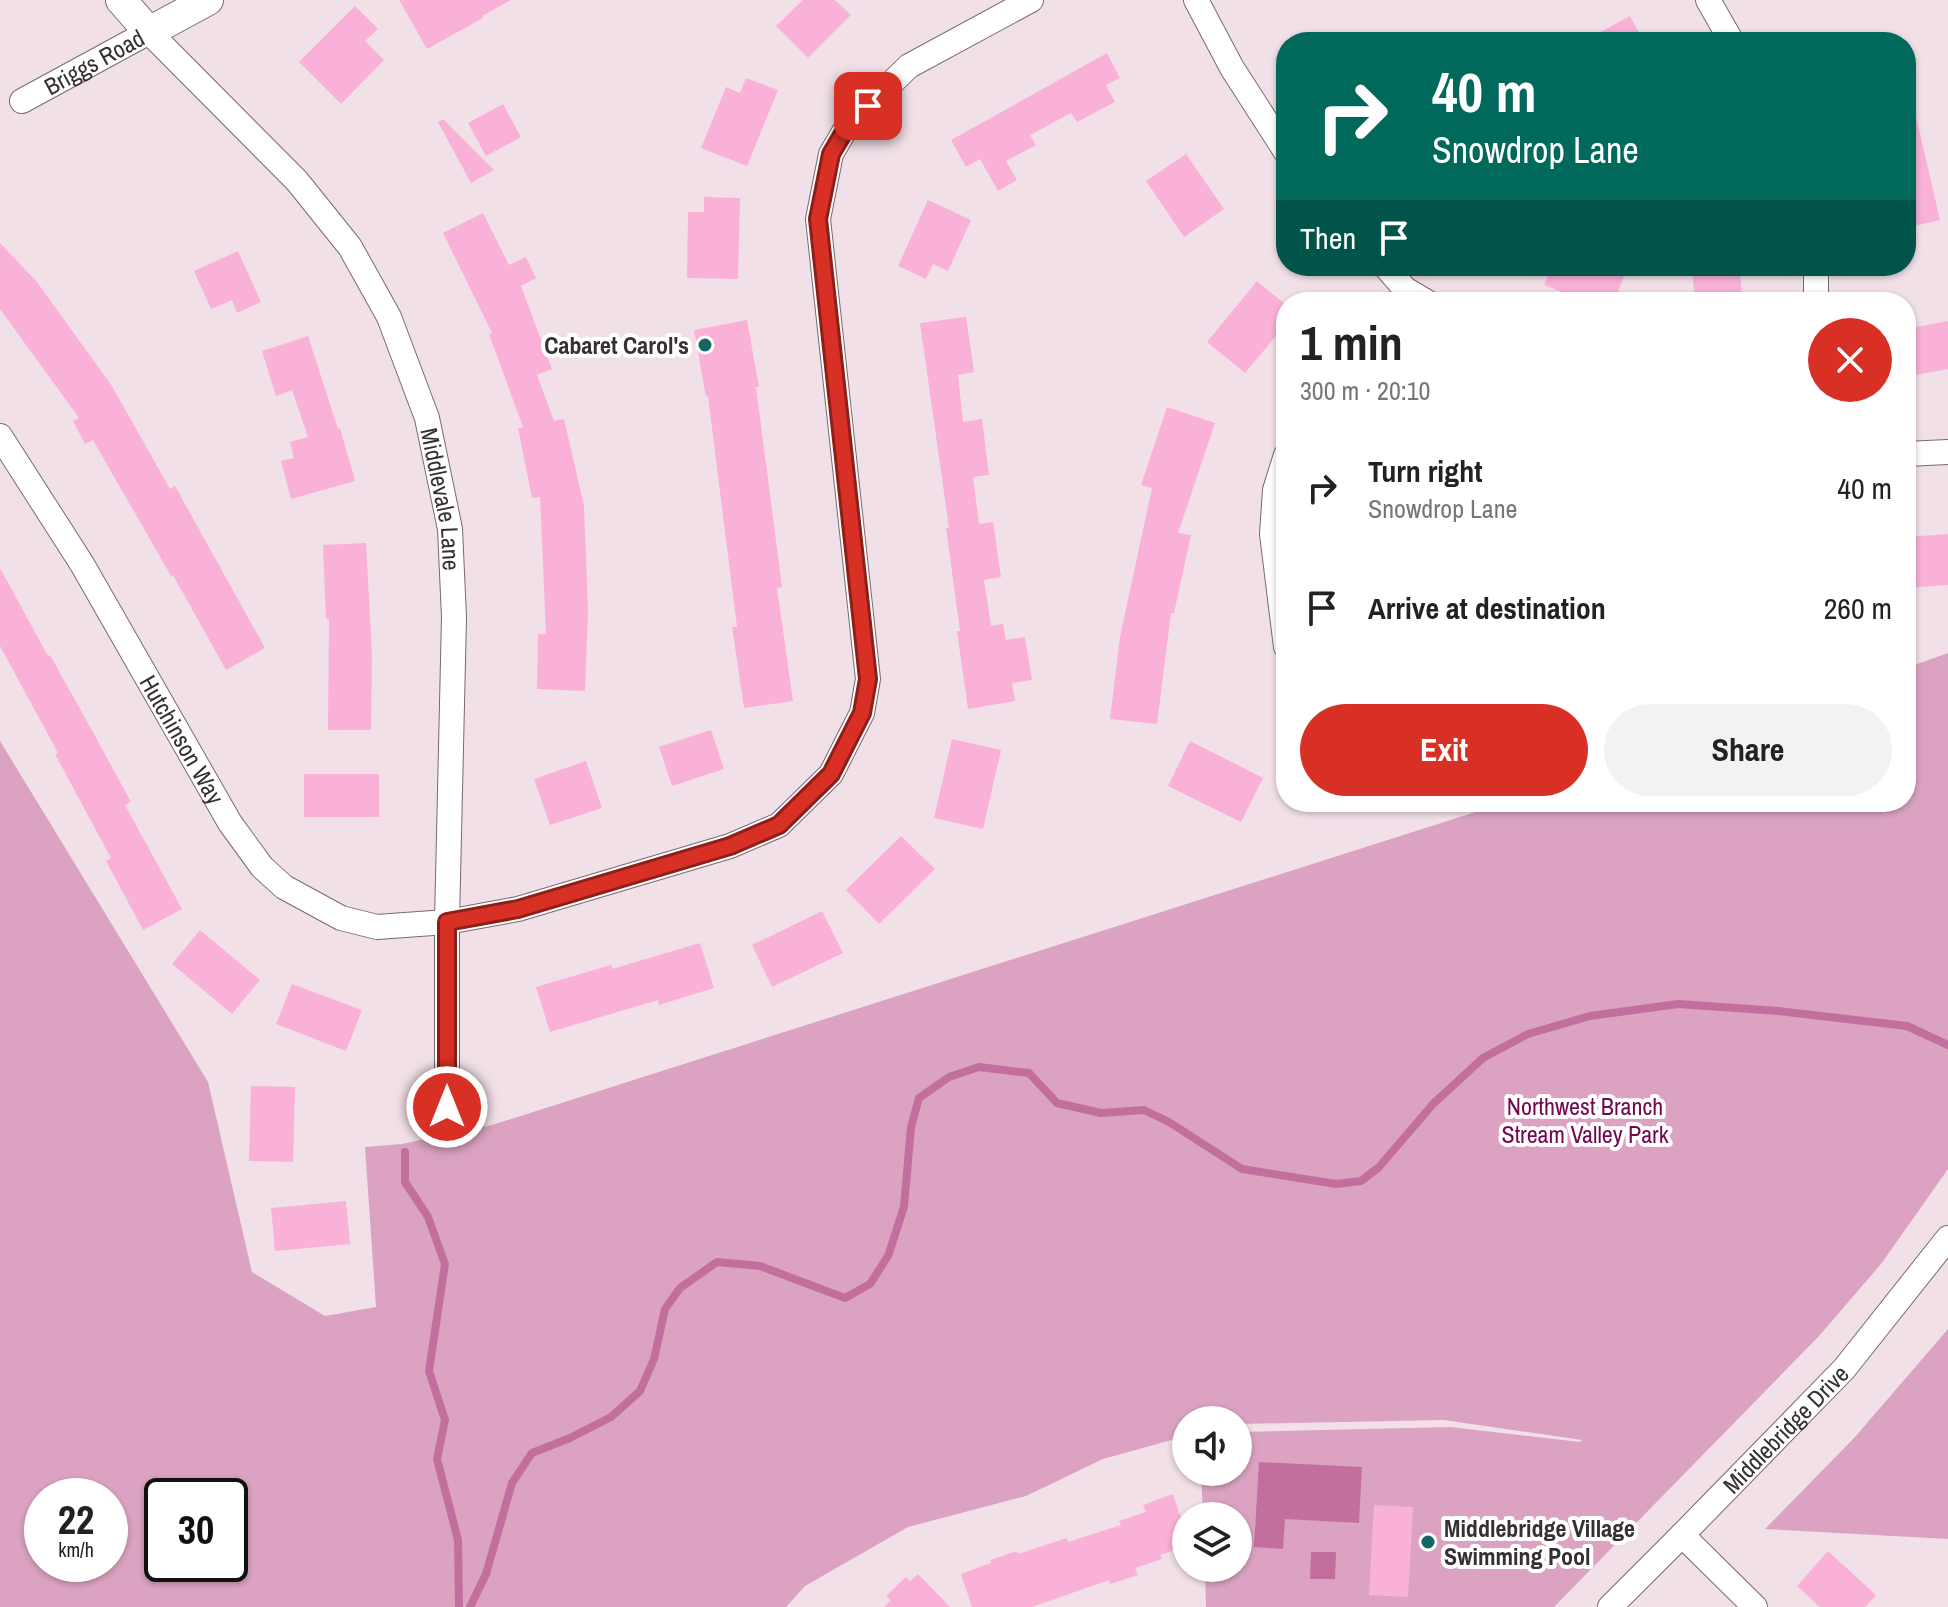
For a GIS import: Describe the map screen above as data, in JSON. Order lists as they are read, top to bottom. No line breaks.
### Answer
{"streets":{"street":["Briggs Road","Middlevale Lane","Hutchinson Way","Middlebridge Drive"]},"crossings":[["Briggs Road","Middlevale Lane"],["Middlevale Lane","Hutchinson Way"]],"parks":["Northwest Branch Stream Valley Park"],"places":["Cabaret Carol's","Middlebridge Village Swimming Pool"],"page":{"turn":["40 m","Snowdrop Lane"],"then":"Then","heading":["1 min","300 m · 20:10"],"list":[{"name":"Turn right","note":"Snowdrop Lane","value":"40 m"},{"name":"Arrive at destination","value":"260 m"}],"buttons":["Exit","Share"],"speed":"22 km/h","limit":"30"}}
